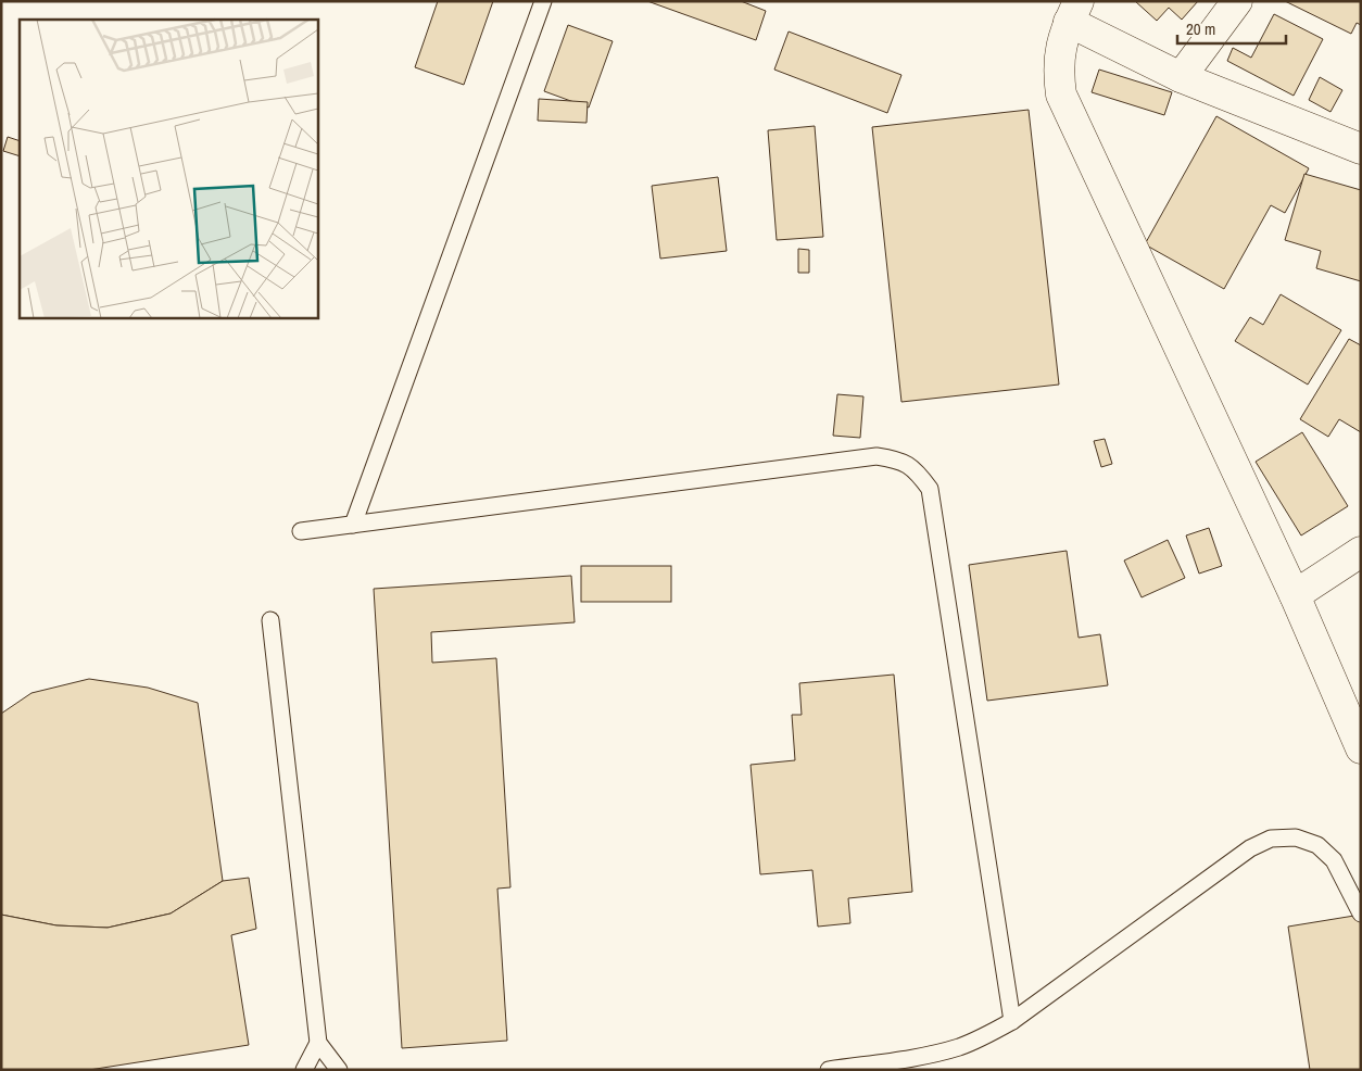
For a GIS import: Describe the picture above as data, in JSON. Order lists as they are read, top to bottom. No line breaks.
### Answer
{"scale_bar":"20 m"}
